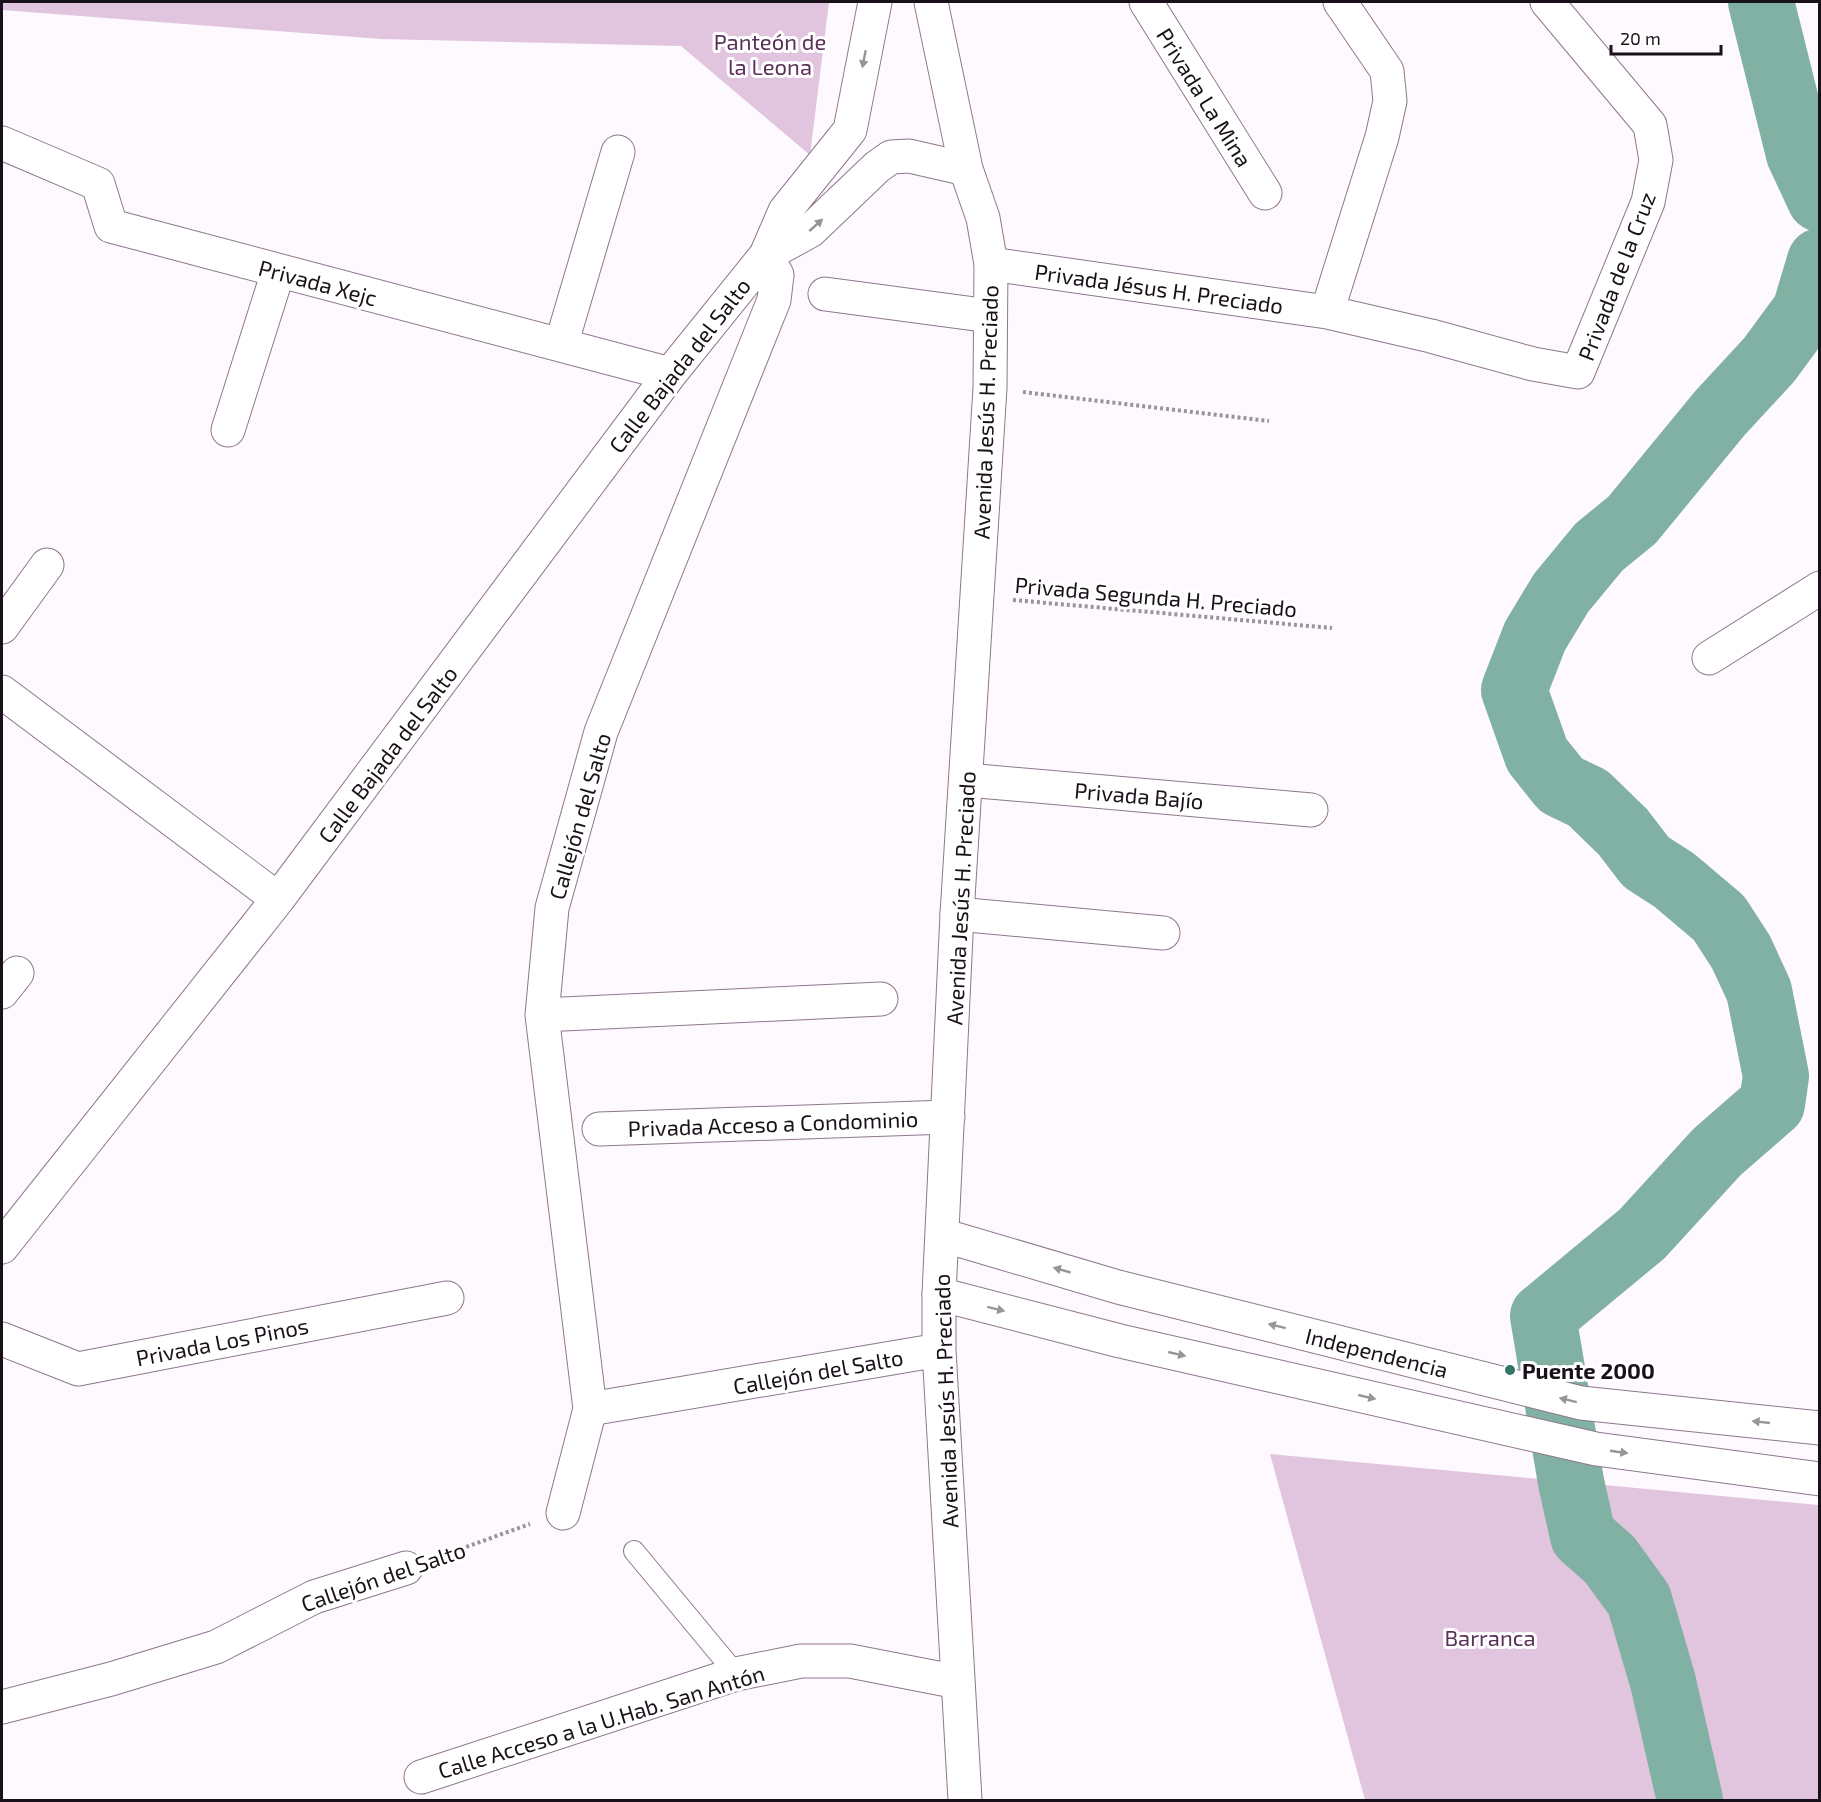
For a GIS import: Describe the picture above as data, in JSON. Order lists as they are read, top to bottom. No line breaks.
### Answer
{"streets":{"street":["Privada La Mina","Privada de la Cruz","Privada Xejc","Privada Jésus H. Preciado","Calle Bajada del Salto","Avenida Jesús H. Preciado","Privada Bajío","Callejón del Salto","Privada Acceso a Condominio","Privada Los Pinos","Independencia","Calle Acceso a la U.Hab. San Antón"],"path":["Privada Segunda H. Preciado"]},"crossings":[["Privada de la Cruz","Privada Jésus H. Preciado"],["Privada Xejc","Calle Bajada del Salto"],["Privada Jésus H. Preciado","Avenida Jesús H. Preciado"],["Calle Bajada del Salto","Avenida Jesús H. Preciado"],["Calle Bajada del Salto","Callejón del Salto"],["Avenida Jesús H. Preciado","Privada Segunda H. Preciado"],["Avenida Jesús H. Preciado","Privada Bajío"],["Avenida Jesús H. Preciado","Callejón del Salto"],["Avenida Jesús H. Preciado","Privada Acceso a Condominio"],["Avenida Jesús H. Preciado","Independencia"],["Avenida Jesús H. Preciado","Calle Acceso a la U.Hab. San Antón"]],"parks":["Panteón de la Leona","Barranca"],"places":["Puente 2000"],"scale_bar":"20 m"}
